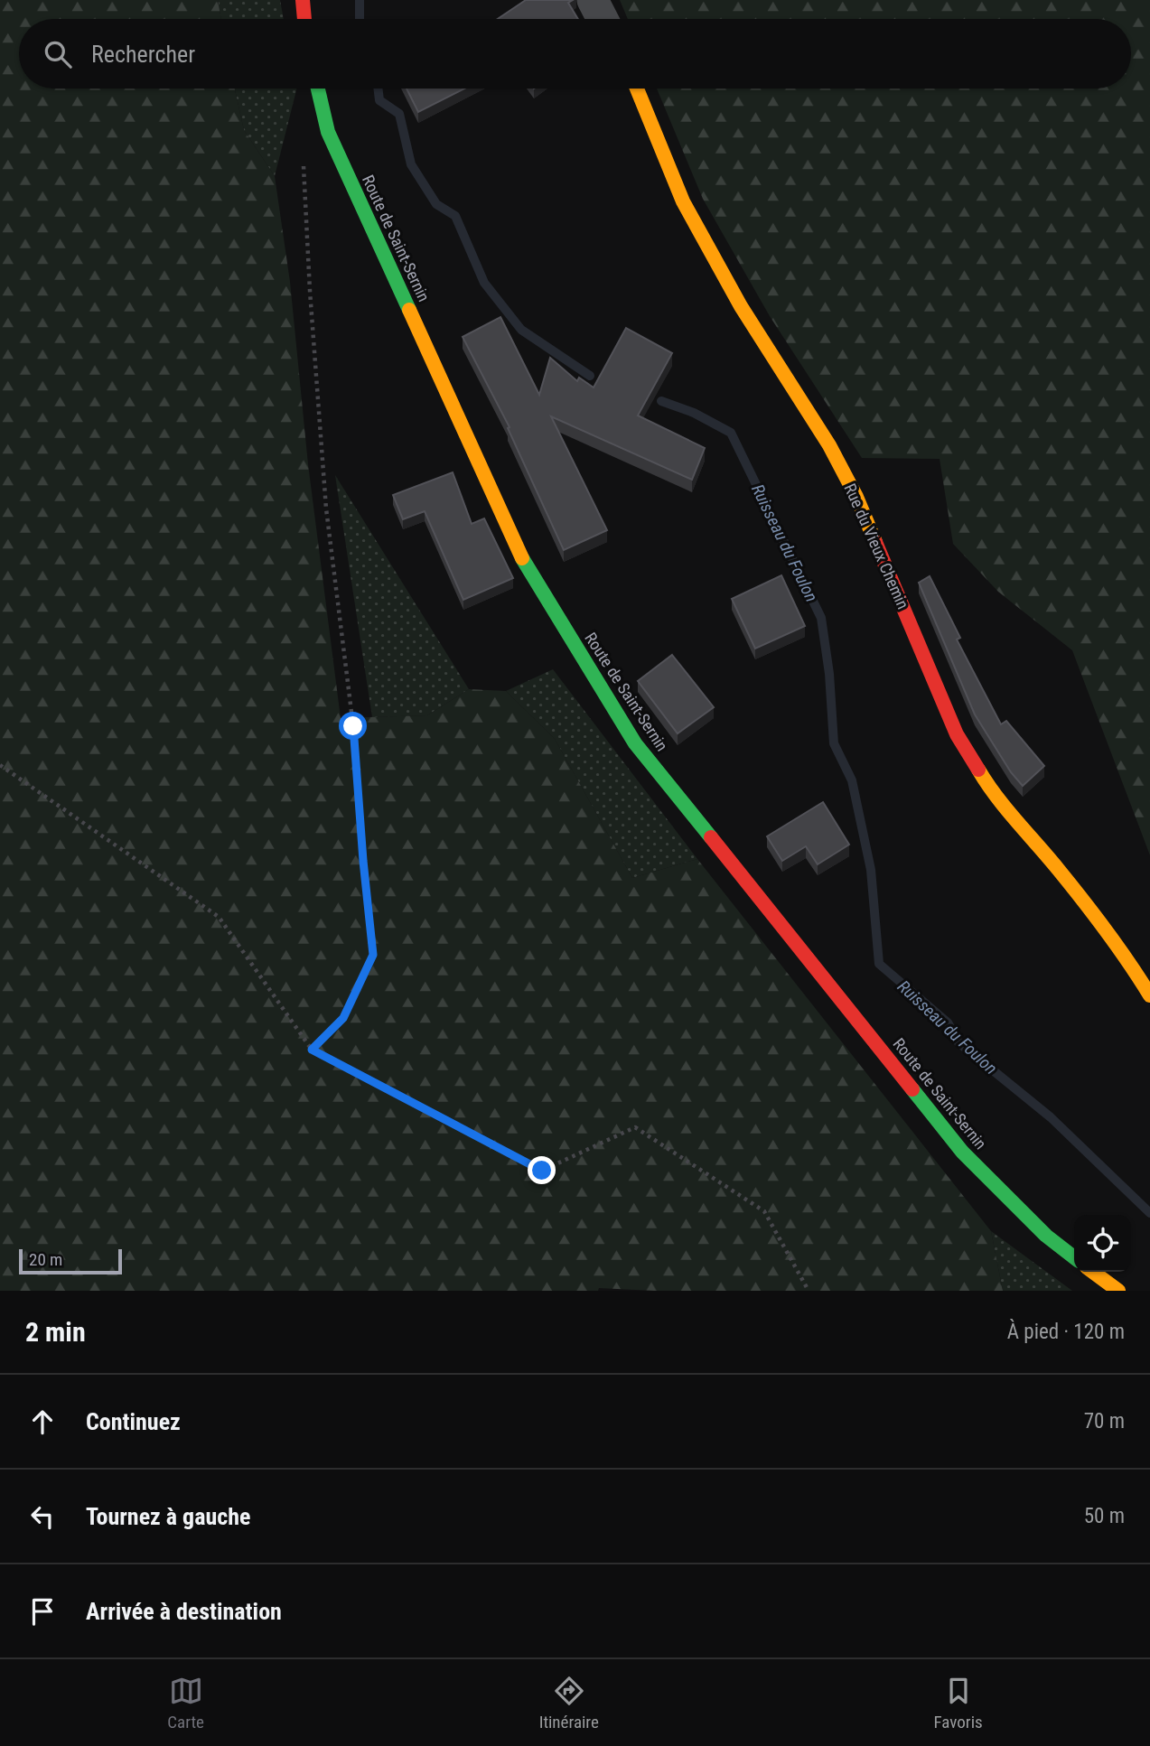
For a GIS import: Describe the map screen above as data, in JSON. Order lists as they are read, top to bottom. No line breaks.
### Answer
{"streets":{"street":["Route de Saint-Sernin","Rue du Vieux Chemin"]},"water":["Ruisseau du Foulon"],"scale_bar":"20 m","page":{"search":"Rechercher","scale":"20 m","heading":["2 min","À pied · 120 m"],"list":[["Continuez","70 m"],["Tournez à gauche","50 m"],"Arrivée à destination"],"nav":["Carte","Itinéraire","Favoris"]}}
